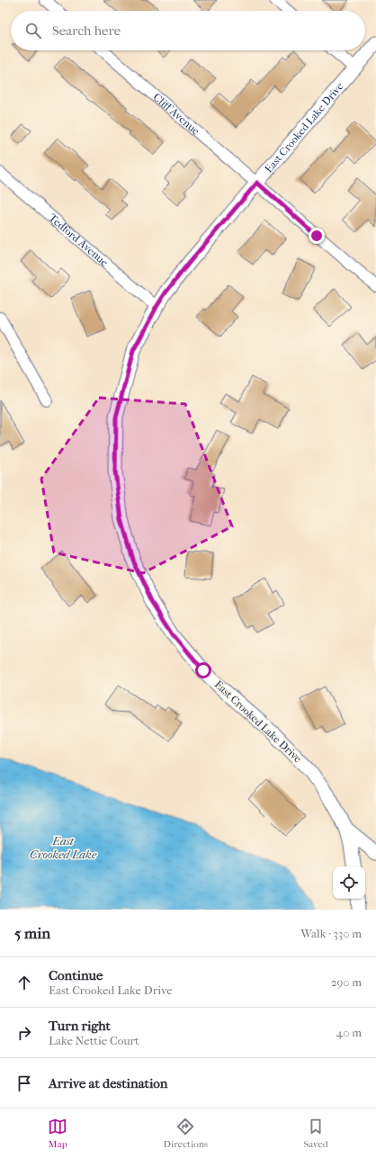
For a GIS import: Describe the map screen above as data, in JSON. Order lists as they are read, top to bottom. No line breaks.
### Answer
{"streets":{"street":["Cliff Avenue","East Crooked Lake Drive","Tedford Avenue"]},"crossings":[["Cliff Avenue","East Crooked Lake Drive"],["East Crooked Lake Drive","Tedford Avenue"]],"water":["East Crooked Lake"],"page":{"search":"Search here","heading":["5 min","Walk · 330 m"],"list":[["Continue","East Crooked Lake Drive","290 m"],["Turn right","Lake Nettie Court","40 m"],"Arrive at destination"],"nav":["Map","Directions","Saved"]}}
